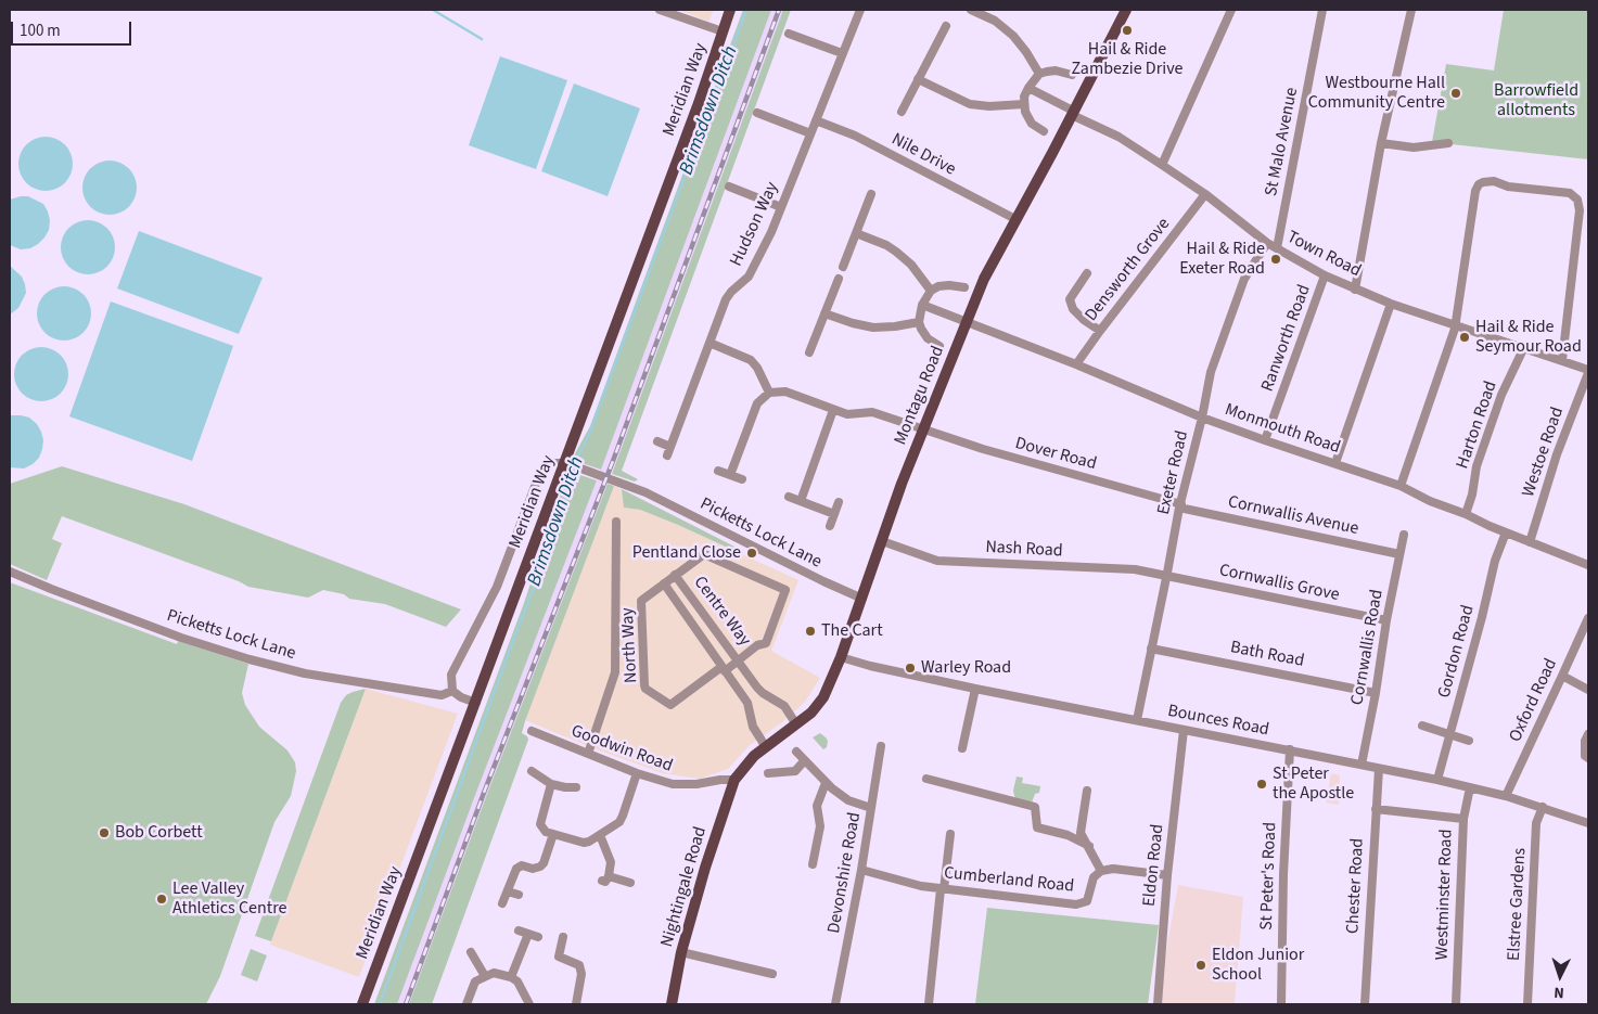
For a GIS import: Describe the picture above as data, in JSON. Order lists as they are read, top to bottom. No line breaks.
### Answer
{"streets":{"main road":["Meridian Way","Montagu Road","Nightingale Road"],"street":["St Malo Avenue","Nile Drive","Hudson Way","Town Road","Densworth Grove","Ranworth Road","Harton Road","Monmouth Road","Westoe Road","Dover Road","Exeter Road","Cornwallis Avenue","Picketts Lock Lane","Nash Road","Cornwallis Grove","Centre Way","North Way","Cornwallis Road","Gordon Road","Bath Road","Oxford Road","Bounces Road","Goodwin Road","Eldon Road","Devonshire Road","St Peter's Road","Cumberland Road","Chester Road","Westminster Road","Elstree Gardens"]},"crossings":[["St Malo Avenue","Town Road"],["Nile Drive","Hudson Way"],["Nile Drive","Montagu Road"],["Town Road","Densworth Grove"],["Town Road","Ranworth Road"],["Town Road","Montagu Road"],["Town Road","Harton Road"],["Town Road","Westoe Road"],["Town Road","Exeter Road"],["Densworth Grove","Monmouth Road"],["Ranworth Road","Monmouth Road"],["Montagu Road","Monmouth Road"],["Montagu Road","Dover Road"],["Montagu Road","Picketts Lock Lane"],["Montagu Road","Nash Road"],["Montagu Road","Centre Way"],["Montagu Road","Bounces Road"],["Montagu Road","Goodwin Road"],["Montagu Road","Nightingale Road"],["Harton Road","Monmouth Road"],["Monmouth Road","Westoe Road"],["Monmouth Road","Exeter Road"],["Monmouth Road","Gordon Road"],["Dover Road","Exeter Road"],["Dover Road","Cornwallis Avenue"],["Exeter Road","Cornwallis Avenue"],["Exeter Road","Nash Road"],["Exeter Road","Cornwallis Grove"],["Exeter Road","Bath Road"],["Exeter Road","Bounces Road"],["Cornwallis Avenue","Cornwallis Road"],["Nash Road","Cornwallis Grove"],["Cornwallis Grove","Cornwallis Road"],["Centre Way","North Way"],["Cornwallis Road","Bath Road"],["Cornwallis Road","Bounces Road"],["Gordon Road","Bounces Road"],["Oxford Road","Bounces Road"],["Bounces Road","Eldon Road"],["Bounces Road","St Peter's Road"],["Bounces Road","Chester Road"],["Bounces Road","Westminster Road"],["Bounces Road","Elstree Gardens"],["Goodwin Road","Nightingale Road"],["Devonshire Road","Cumberland Road"]],"water":["Brimsdown Ditch"],"parks":["Barrowfield allotments"],"places":["Hail & Ride Zambezie Drive","Westbourne Hall Community Centre","Hail & Ride Exeter Road","Hail & Ride Seymour Road","Pentland Close","The Cart","Warley Road","St Peter the Apostle","Bob Corbett","Lee Valley Athletics Centre","Eldon Junior School"],"scale_bar":"100 m","north":"bottom"}
